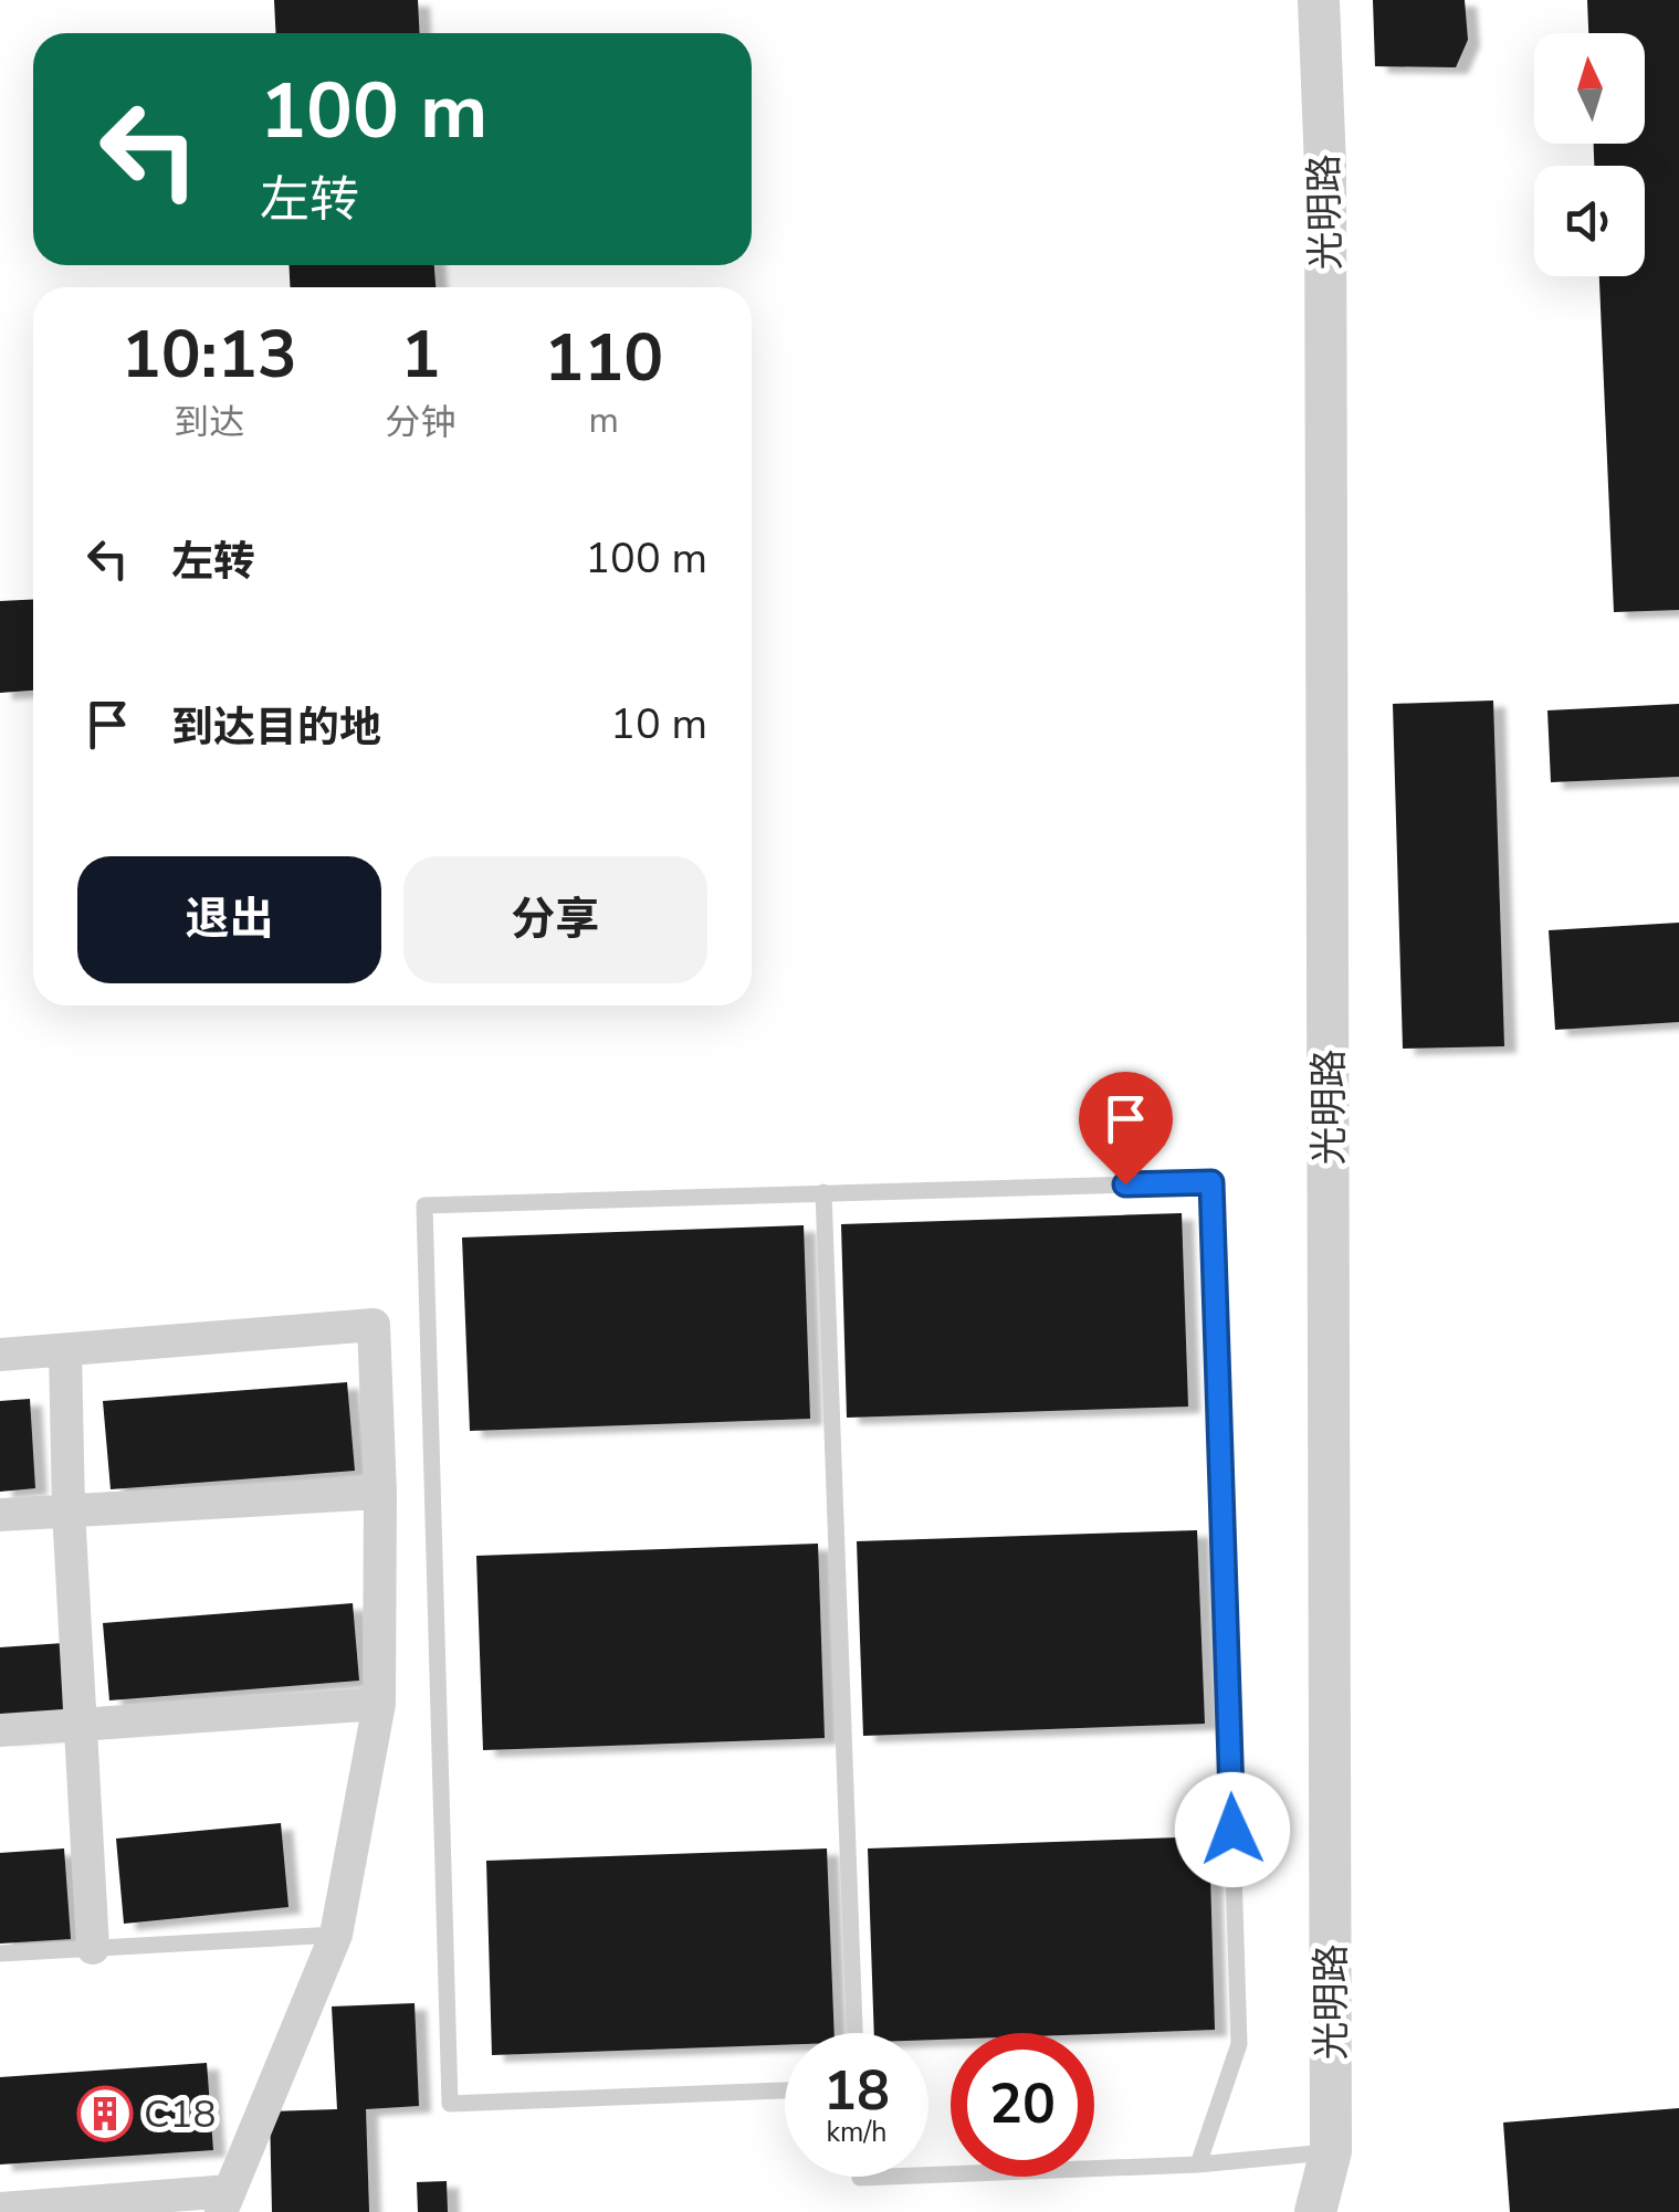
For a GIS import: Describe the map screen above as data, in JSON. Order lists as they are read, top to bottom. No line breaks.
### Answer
{"streets":{"street":["光明路"]},"places":{"building":["C18"]},"north":"top","page":{"turn":["100 m","左转"],"eta":["10:13","到达","1","分钟","110","m"],"list":[{"name":"左转","value":"100 m"},{"name":"到达目的地","value":"10 m"}],"buttons":["退出","分享"],"speed":"18 km/h","limit":"20"}}
